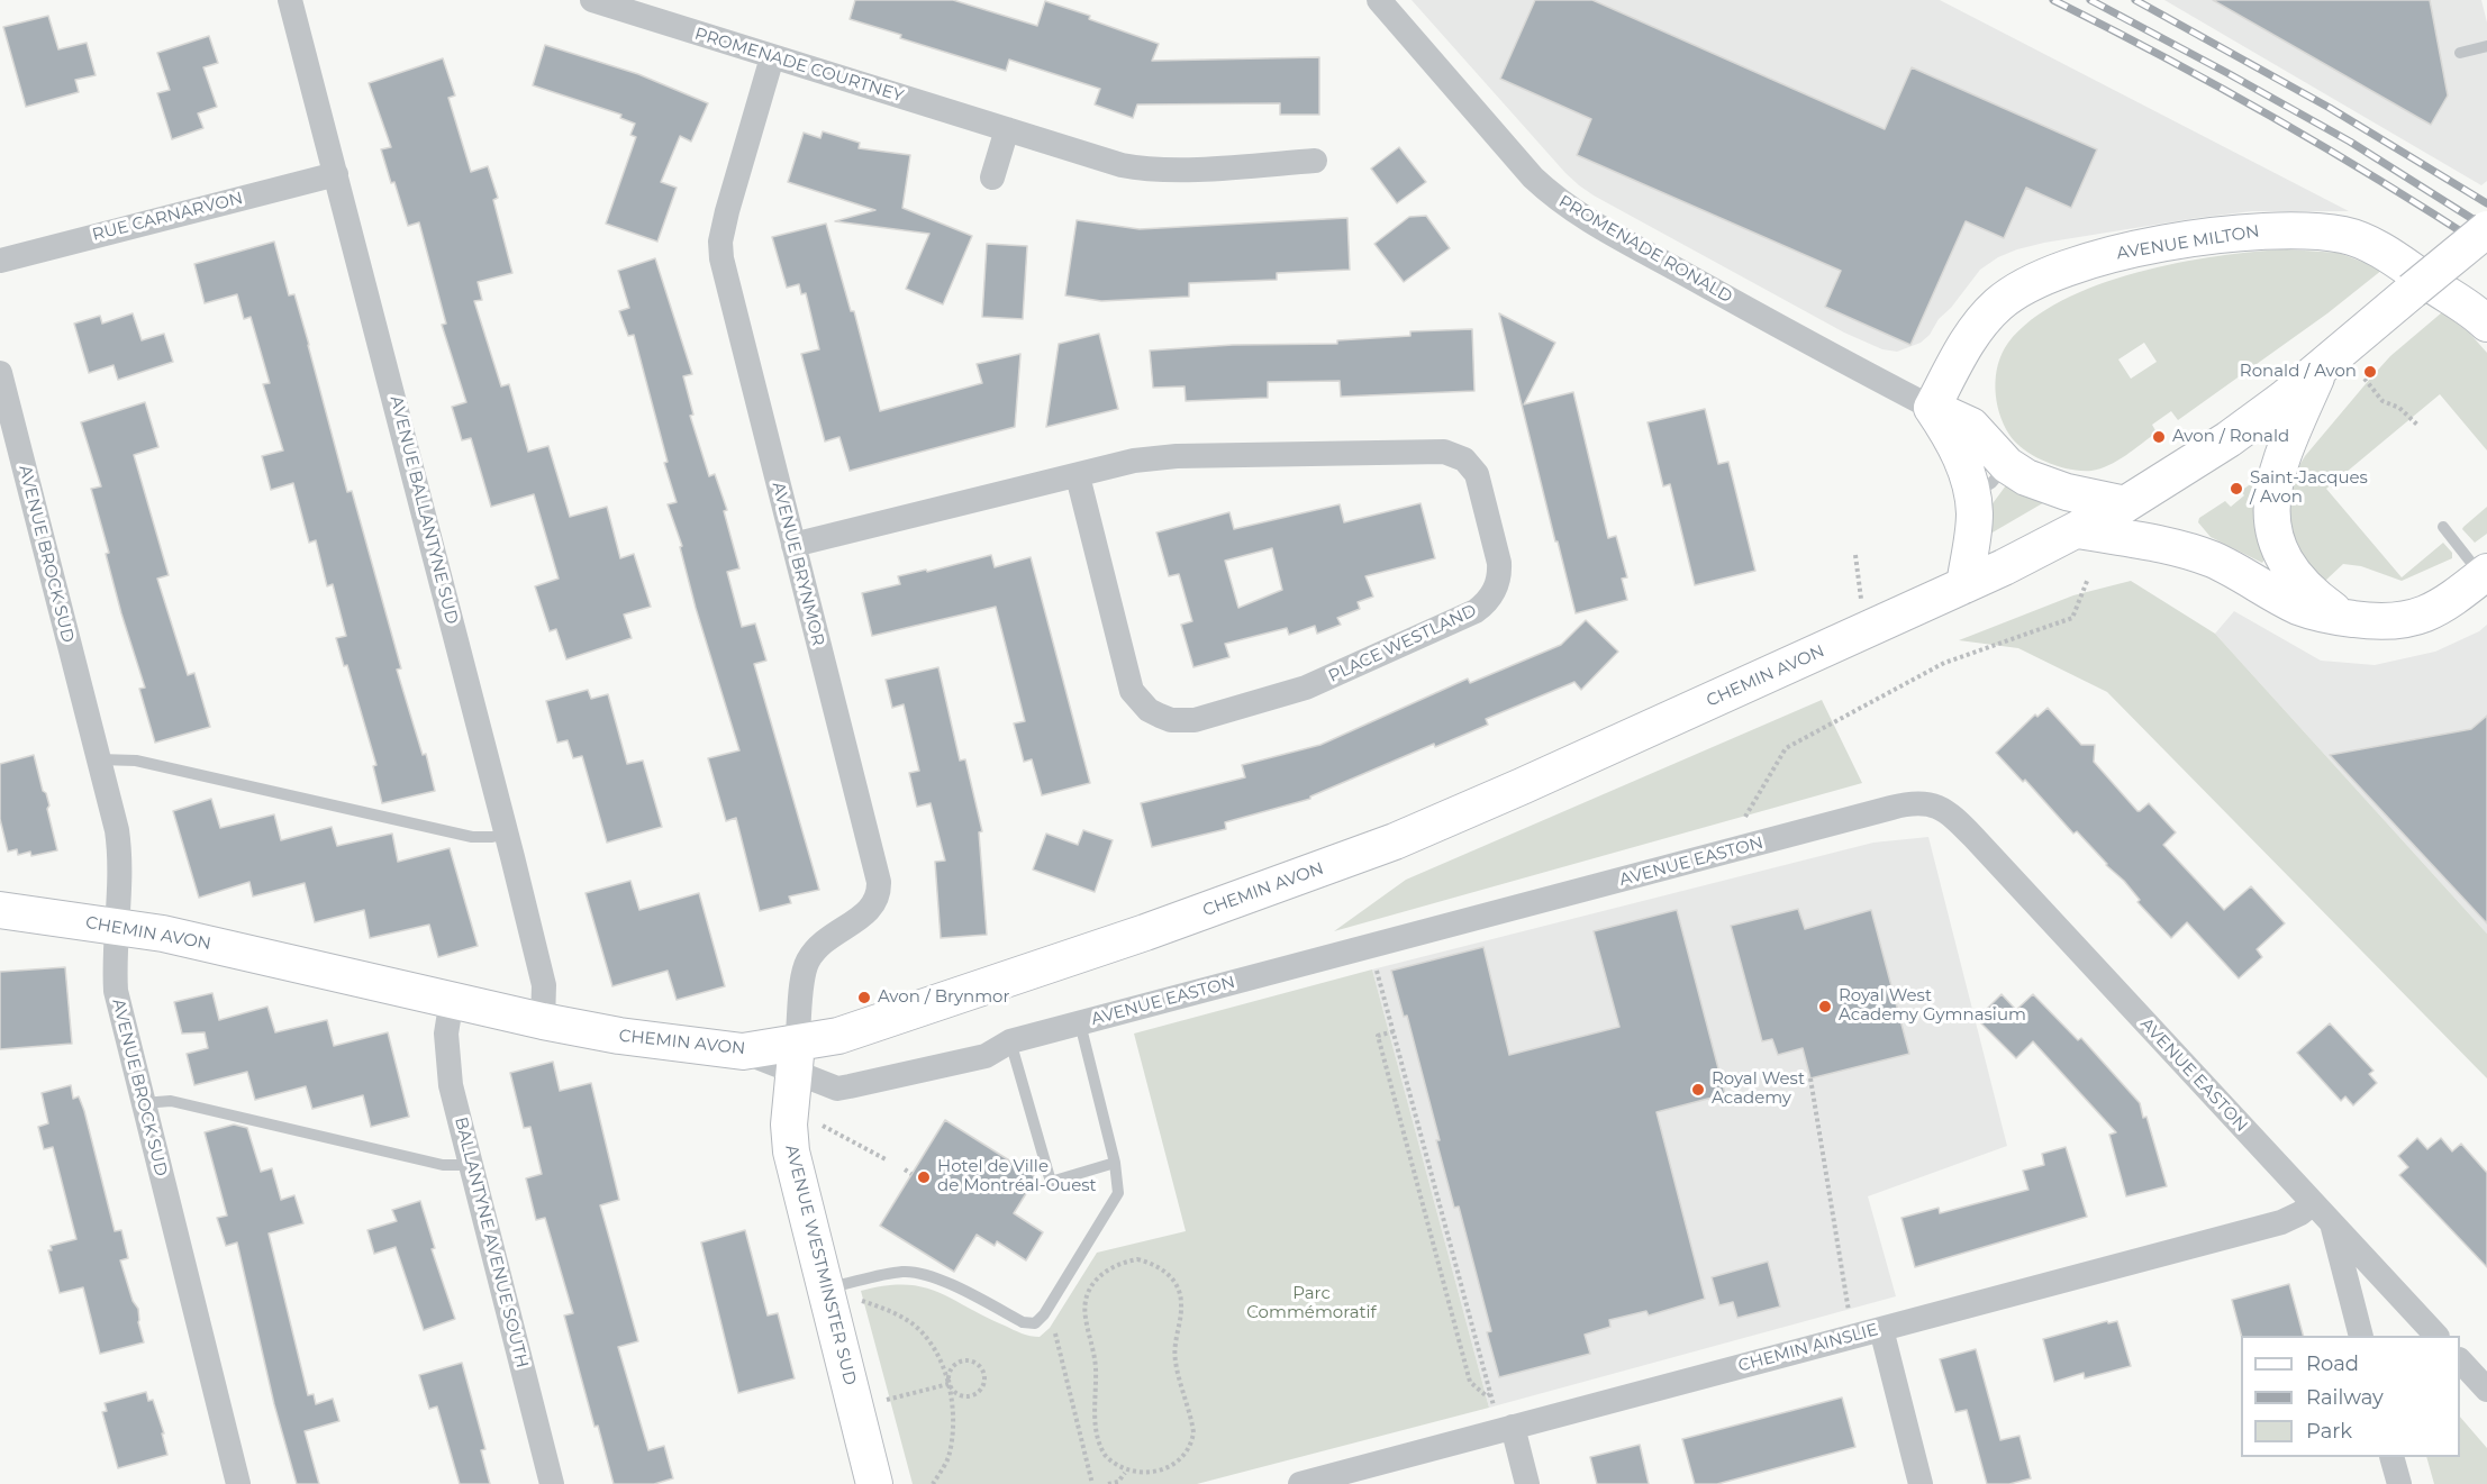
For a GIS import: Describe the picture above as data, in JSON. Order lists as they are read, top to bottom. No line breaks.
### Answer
{"streets":{"main road":["AVENUE MILTON","CHEMIN AVON","AVENUE WESTMINSTER SUD"],"street":["PROMENADE COURTNEY","RUE CARNARVON","PROMENADE RONALD","AVENUE BALLANTYNE SUD","AVENUE BROCK SUD","AVENUE BRYNMOR","PLACE WESTLAND","AVENUE EASTON","BALLANTYNE AVENUE SOUTH","CHEMIN AINSLIE"]},"crossings":[["PROMENADE COURTNEY","AVENUE BRYNMOR"],["RUE CARNARVON","AVENUE BALLANTYNE SUD"],["AVENUE MILTON","PROMENADE RONALD"],["AVENUE BALLANTYNE SUD","CHEMIN AVON"],["AVENUE BROCK SUD","CHEMIN AVON"],["AVENUE BRYNMOR","PLACE WESTLAND"],["AVENUE BRYNMOR","CHEMIN AVON"],["AVENUE BRYNMOR","AVENUE EASTON"],["AVENUE BRYNMOR","AVENUE WESTMINSTER SUD"],["CHEMIN AVON","AVENUE EASTON"],["CHEMIN AVON","BALLANTYNE AVENUE SOUTH"],["CHEMIN AVON","AVENUE WESTMINSTER SUD"],["AVENUE EASTON","AVENUE WESTMINSTER SUD"],["AVENUE EASTON","CHEMIN AINSLIE"]],"parks":["Parc Commémoratif"],"places":["Ronald / Avon","Avon / Ronald","Saint-Jacques / Avon","Avon / Brynmor","Royal West Academy Gymnasium","Royal West Academy","Hotel de Ville de Montréal-Ouest"],"legend":["Road","Railway","Park"]}
